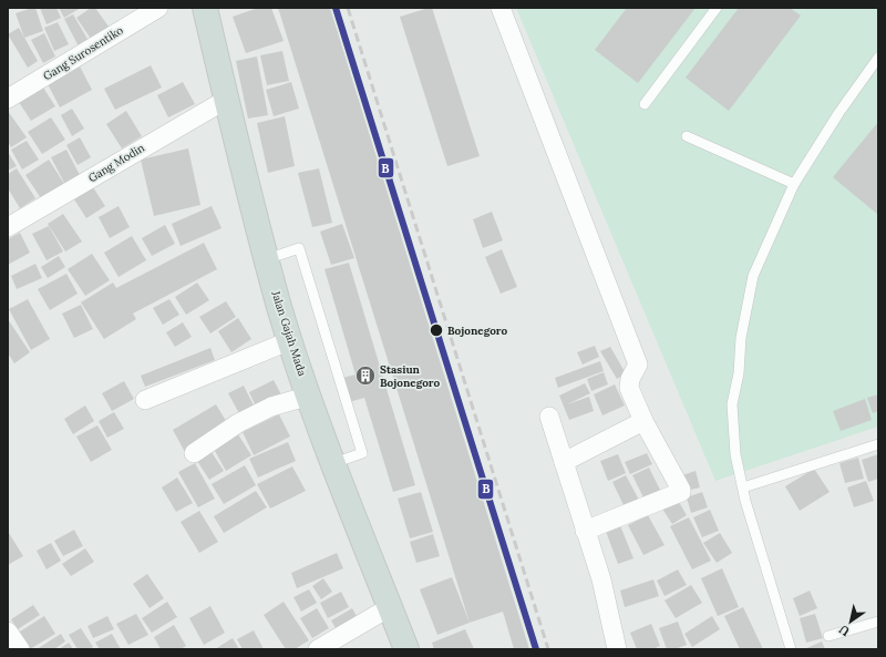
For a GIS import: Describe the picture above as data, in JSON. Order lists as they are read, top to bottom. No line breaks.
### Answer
{"streets":{"highway":["Jalan Gajah Mada"],"street":["Gang Surosentiko","Gang Modin"]},"crossings":[["Gang Modin","Jalan Gajah Mada"]],"places":{"other":["Bojonegoro"],"building":["Stasiun Bojonegoro"]},"lines":["transit line B"],"north":"bottom left"}
